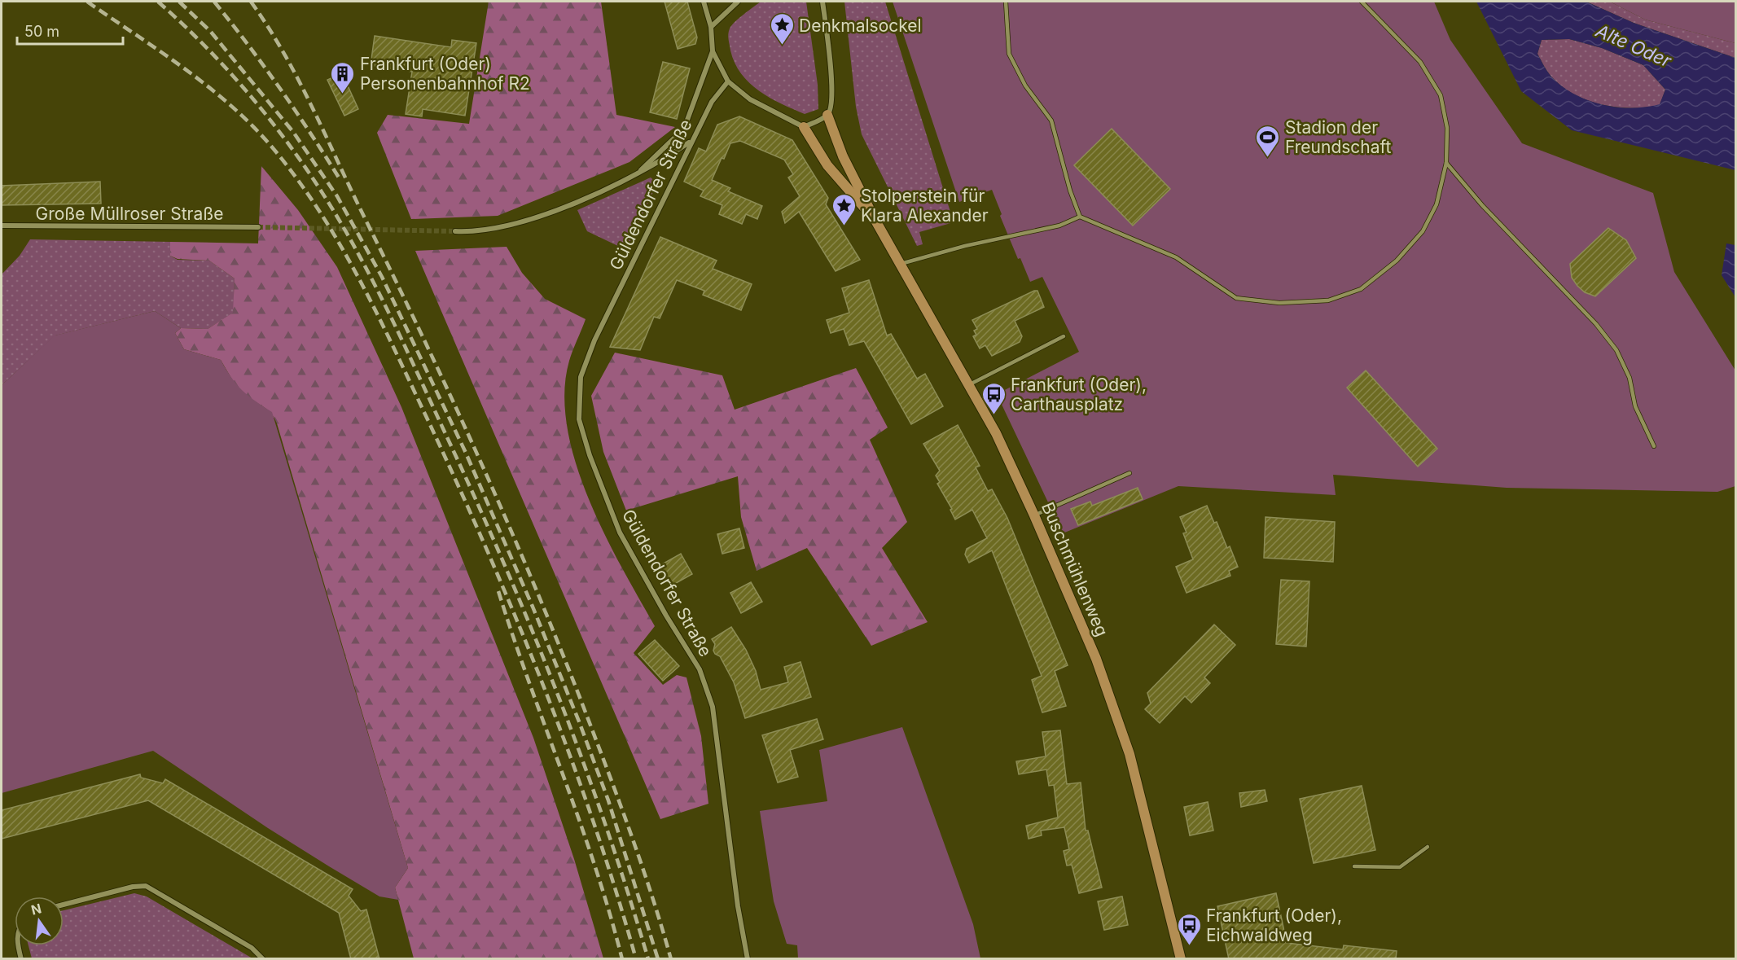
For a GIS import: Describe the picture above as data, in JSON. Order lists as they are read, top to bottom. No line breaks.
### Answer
{"streets":{"street":["Güldendorfer Straße","Große Müllroser Straße","Buschmühlenweg"]},"water":["Alte Oder"],"places":{"place":["Denkmalsockel","Stolperstein für Klara Alexander"],"building":["Frankfurt (Oder) Personenbahnhof R2"],"sports":["Stadion der Freundschaft"],"bus stop":["Frankfurt (Oder), Carthausplatz","Frankfurt (Oder), Eichwaldweg"]},"scale_bar":"50 m","north":"top"}
